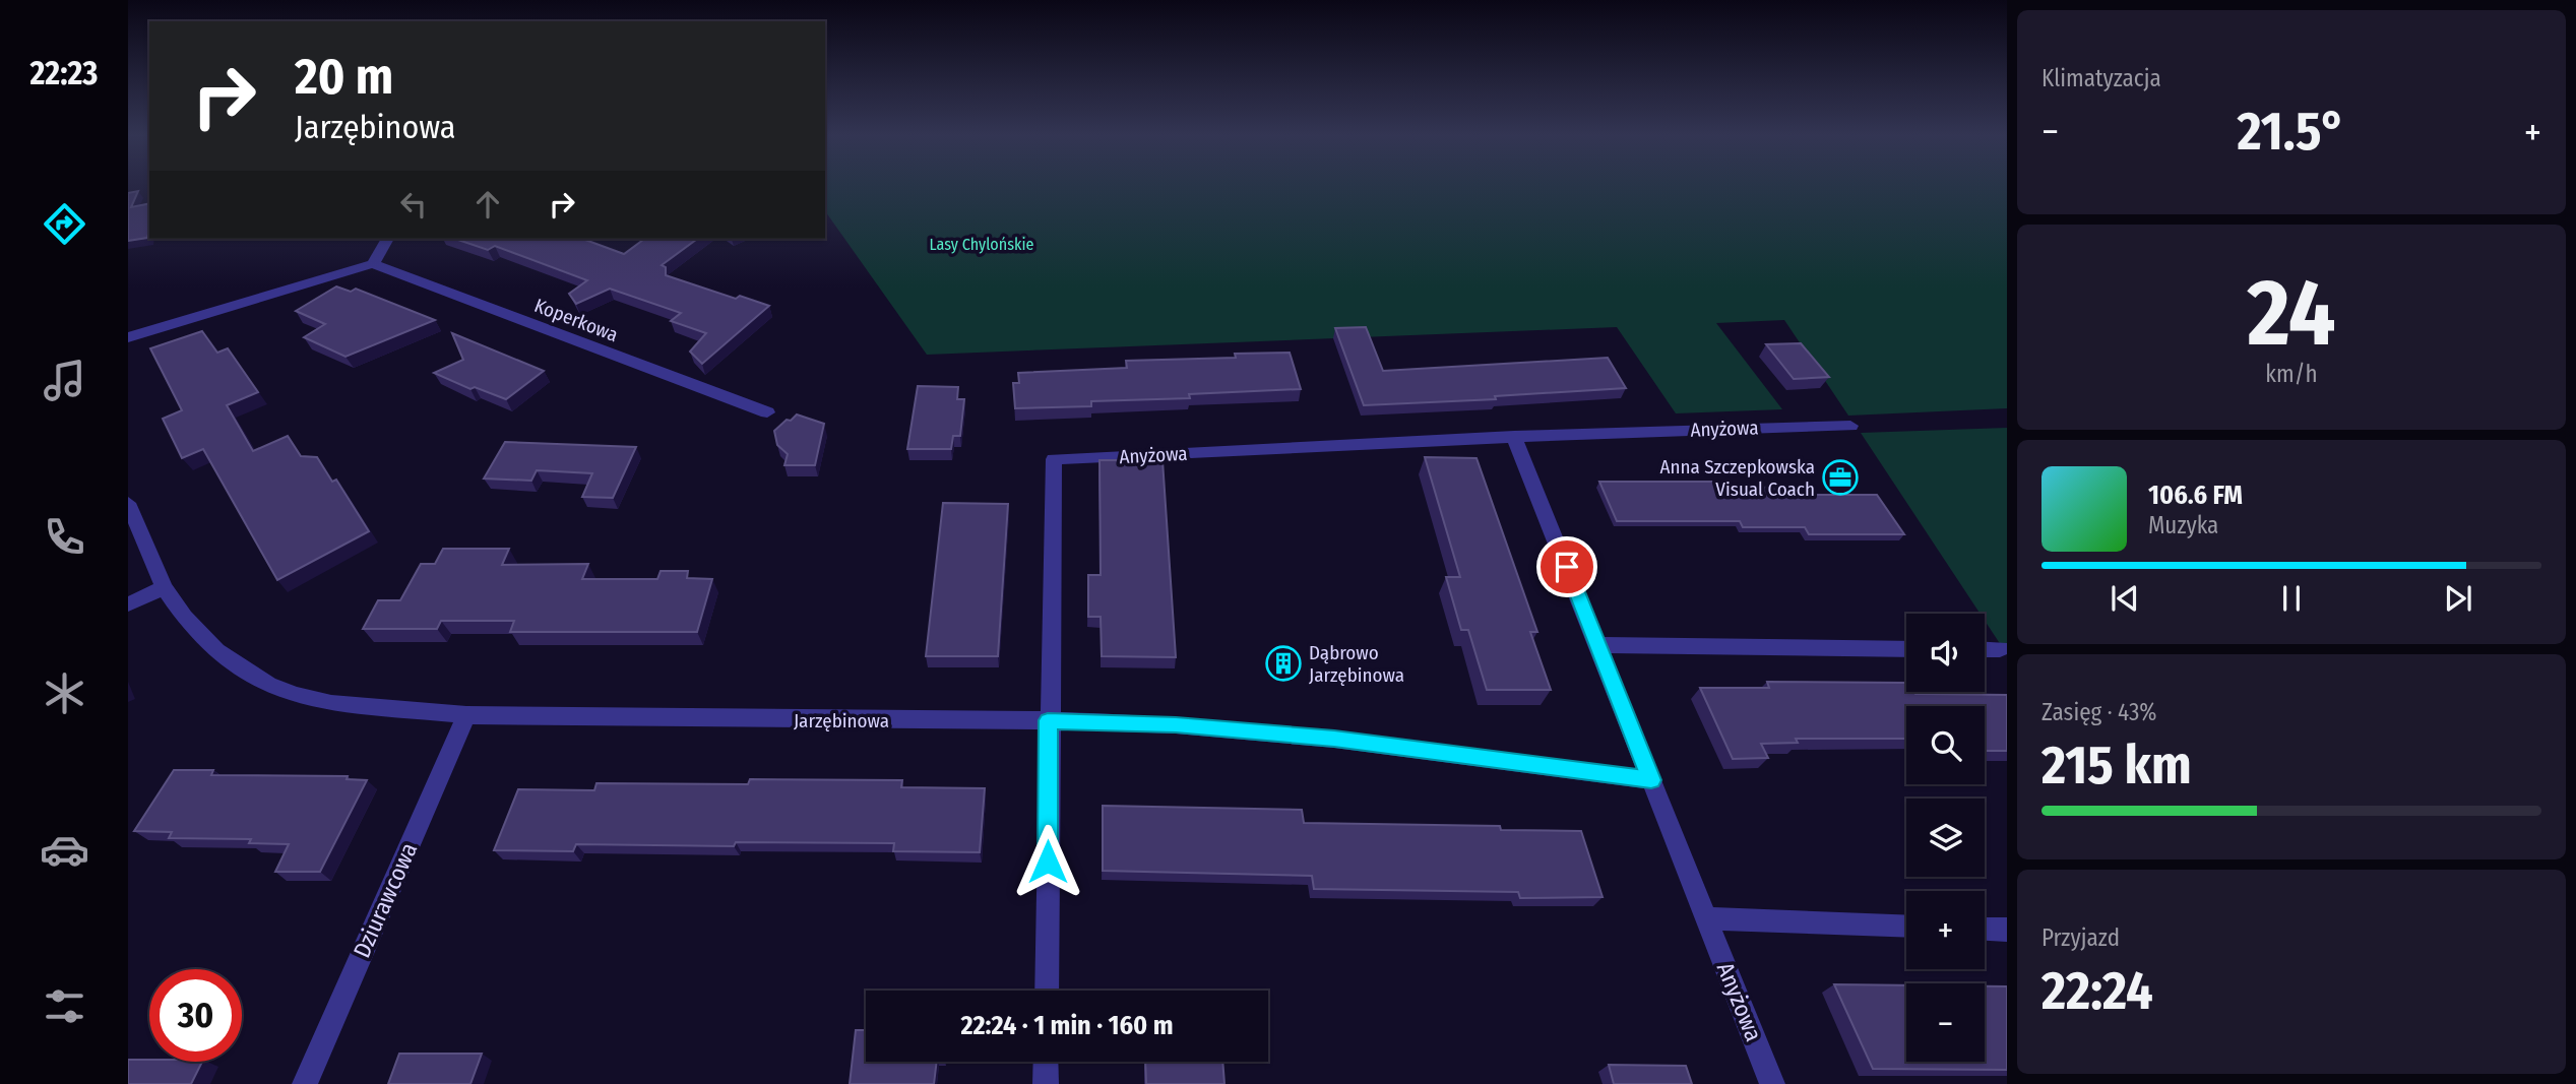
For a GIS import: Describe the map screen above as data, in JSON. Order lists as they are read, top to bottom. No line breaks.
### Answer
{"streets":{"street":["Koperkowa","Anyżowa","Jarzębinowa","Dziurawcowa"]},"crossings":[["Anyżowa","Jarzębinowa"],["Jarzębinowa","Dziurawcowa"]],"parks":["Lasy Chylońskie"],"places":{"office":["Anna Szczepkowska Visual Coach"],"building":["Dąbrowo Jarzębinowa"]},"page":{"tabs":"22:23","tile":["Klimatyzacja",["24","km/h"],["Zasięg · 43%","215 km"],["Przyjazd","22:24"]],"turn":["20 m","Jarzębinowa"],"heat":["−","21.5°","+"],"song":["106.6 FM","Muzyka"],"map_buttons":["+","−"],"limit":"30","trip":"22:24 · 1 min · 160 m"}}
